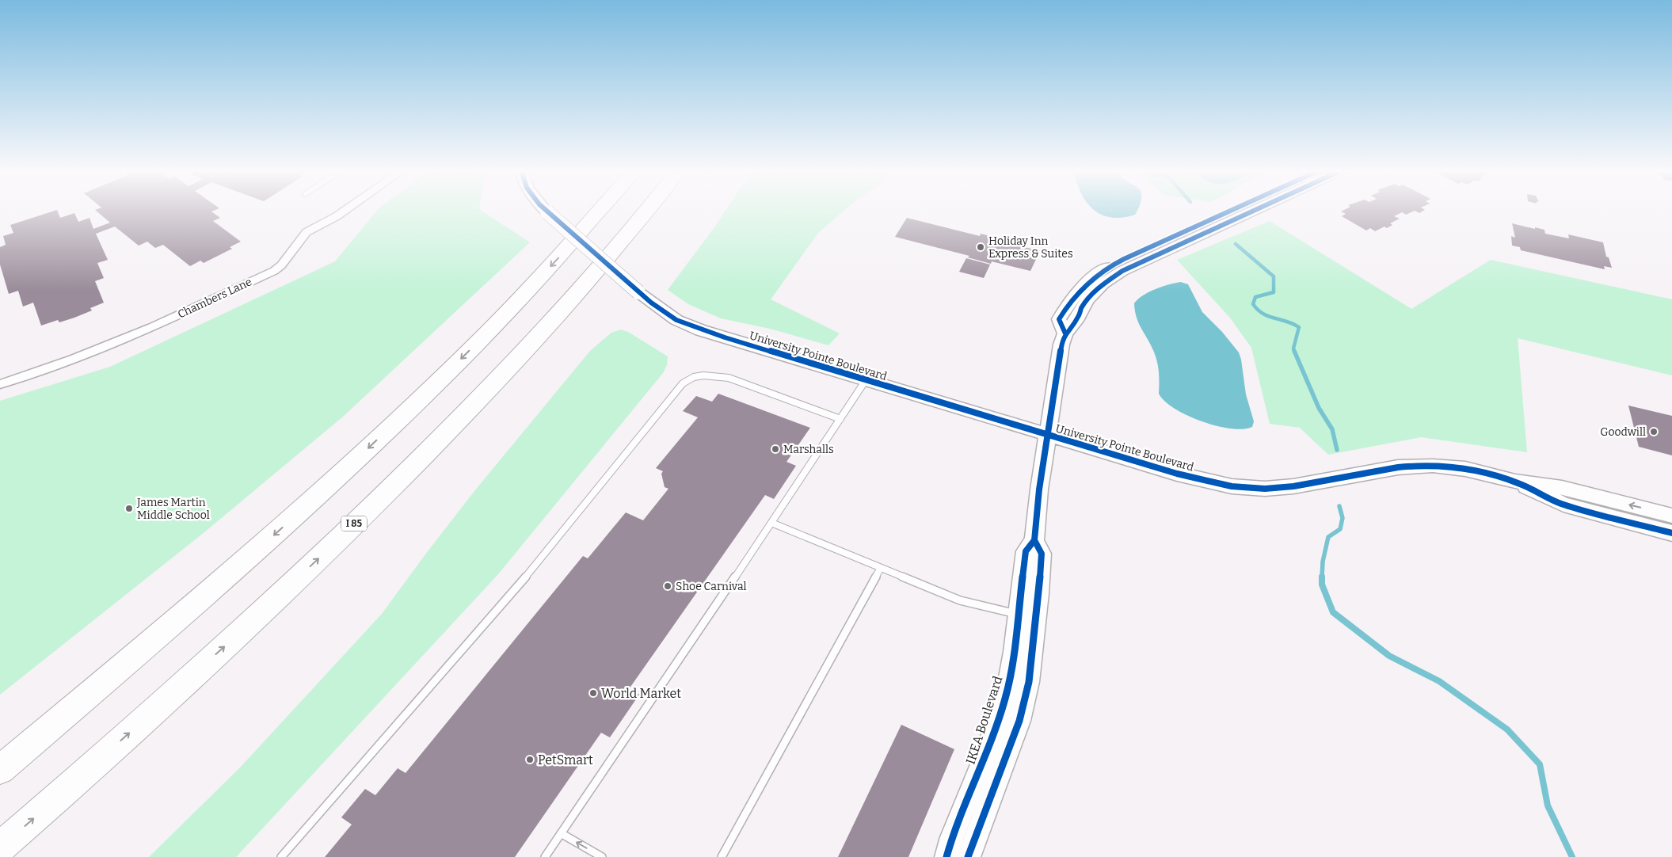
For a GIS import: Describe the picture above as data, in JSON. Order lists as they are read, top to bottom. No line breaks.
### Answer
{"streets":{"highway":["I 85"],"street":["Chambers Lane","University Pointe Boulevard","IKEA Boulevard"]},"crossings":[["University Pointe Boulevard","IKEA Boulevard"]],"places":["Holiday Inn Express & Suites","Goodwill","Marshalls","James Martin Middle School","Shoe Carnival","World Market","PetSmart"]}
